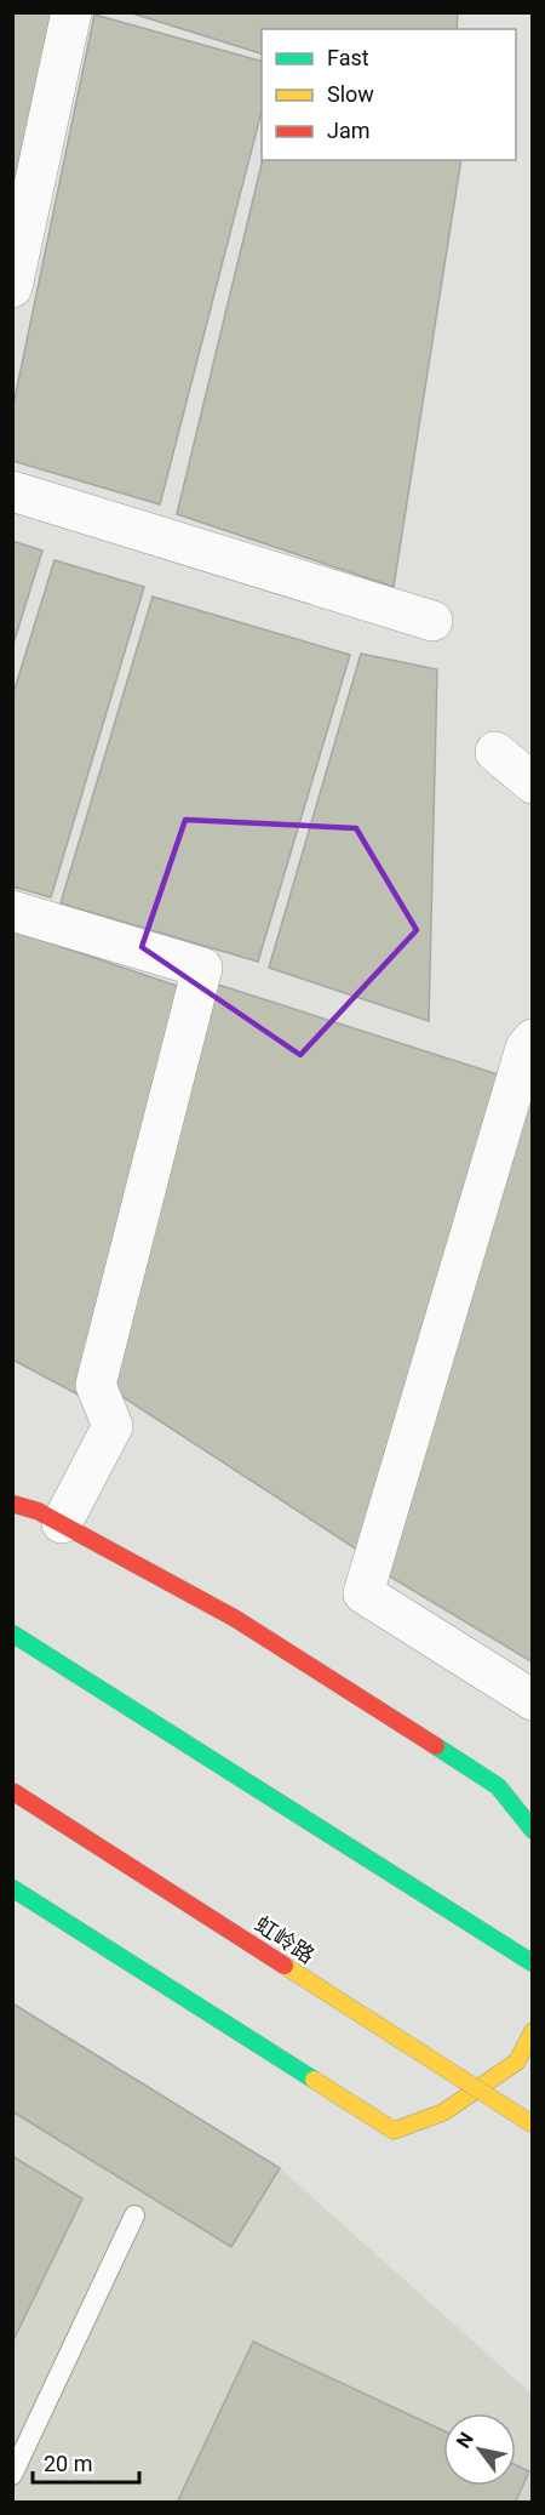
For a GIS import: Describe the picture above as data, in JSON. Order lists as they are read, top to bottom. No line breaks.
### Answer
{"streets":{"main road":["虹岭路"]},"legend":["Fast","Slow","Jam"],"scale_bar":"20 m","north":"top left"}
